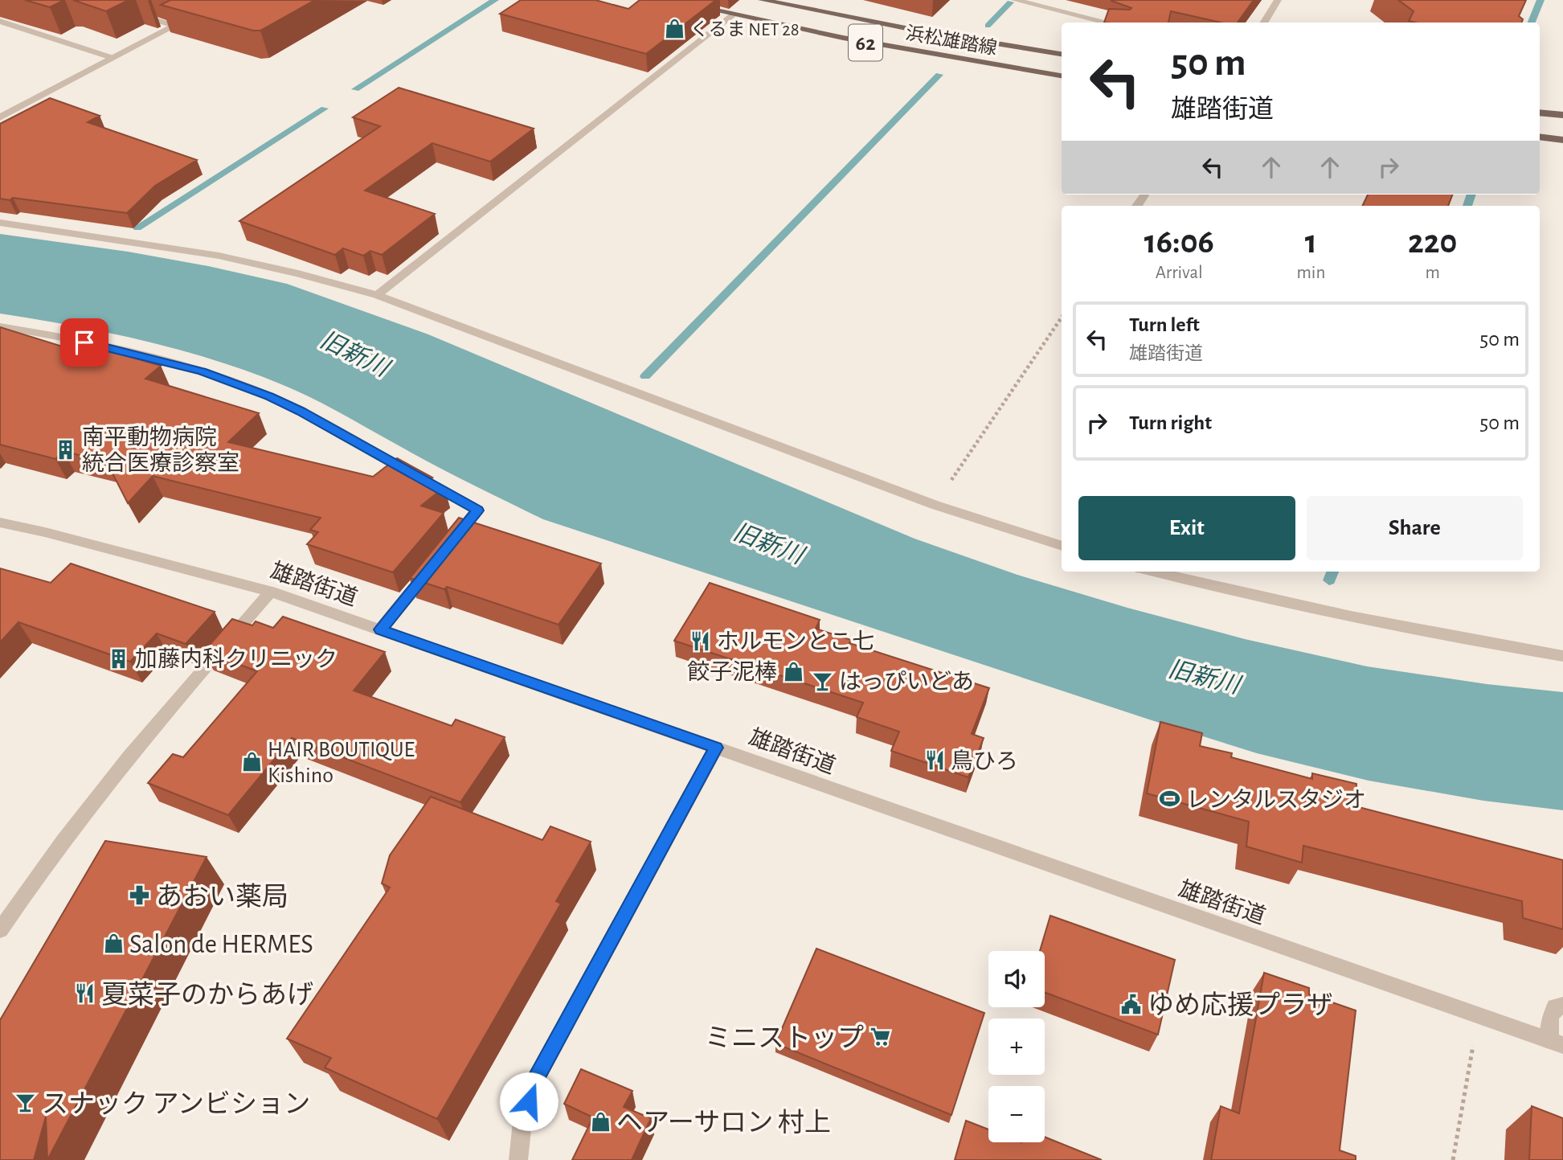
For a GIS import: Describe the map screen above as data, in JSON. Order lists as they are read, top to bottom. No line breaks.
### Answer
{"streets":{"main road":["浜松雄踏線","62"],"street":["雄踏街道"]},"water":["旧新川"],"places":{"shop":["くるま NET 28","餃子泥棒","HAIR BOUTIQUE Kishino","Salon de HERMES","ヘアーサロン 村上"],"building":["南平動物病院 統合医療診察室","加藤内科クリニック"],"restaurant":["ホルモンとこ七","鳥ひろ","夏菜子のからあげ"],"bar":["はっぴいどあ","スナック アンビション"],"sports":["レンタルスタジオ"],"pharmacy":["あおい薬局"],"public building":["ゆめ応援プラザ"],"supermarket":["ミニストップ"]},"page":{"turn":["50 m","雄踏街道"],"eta":["16:06","Arrival","1","min","220","m"],"list":[{"name":"Turn left","note":"雄踏街道","value":"50 m"},{"name":"Turn right","value":"50 m"}],"buttons":["Exit","Share"],"map_buttons":["+","−"]}}
